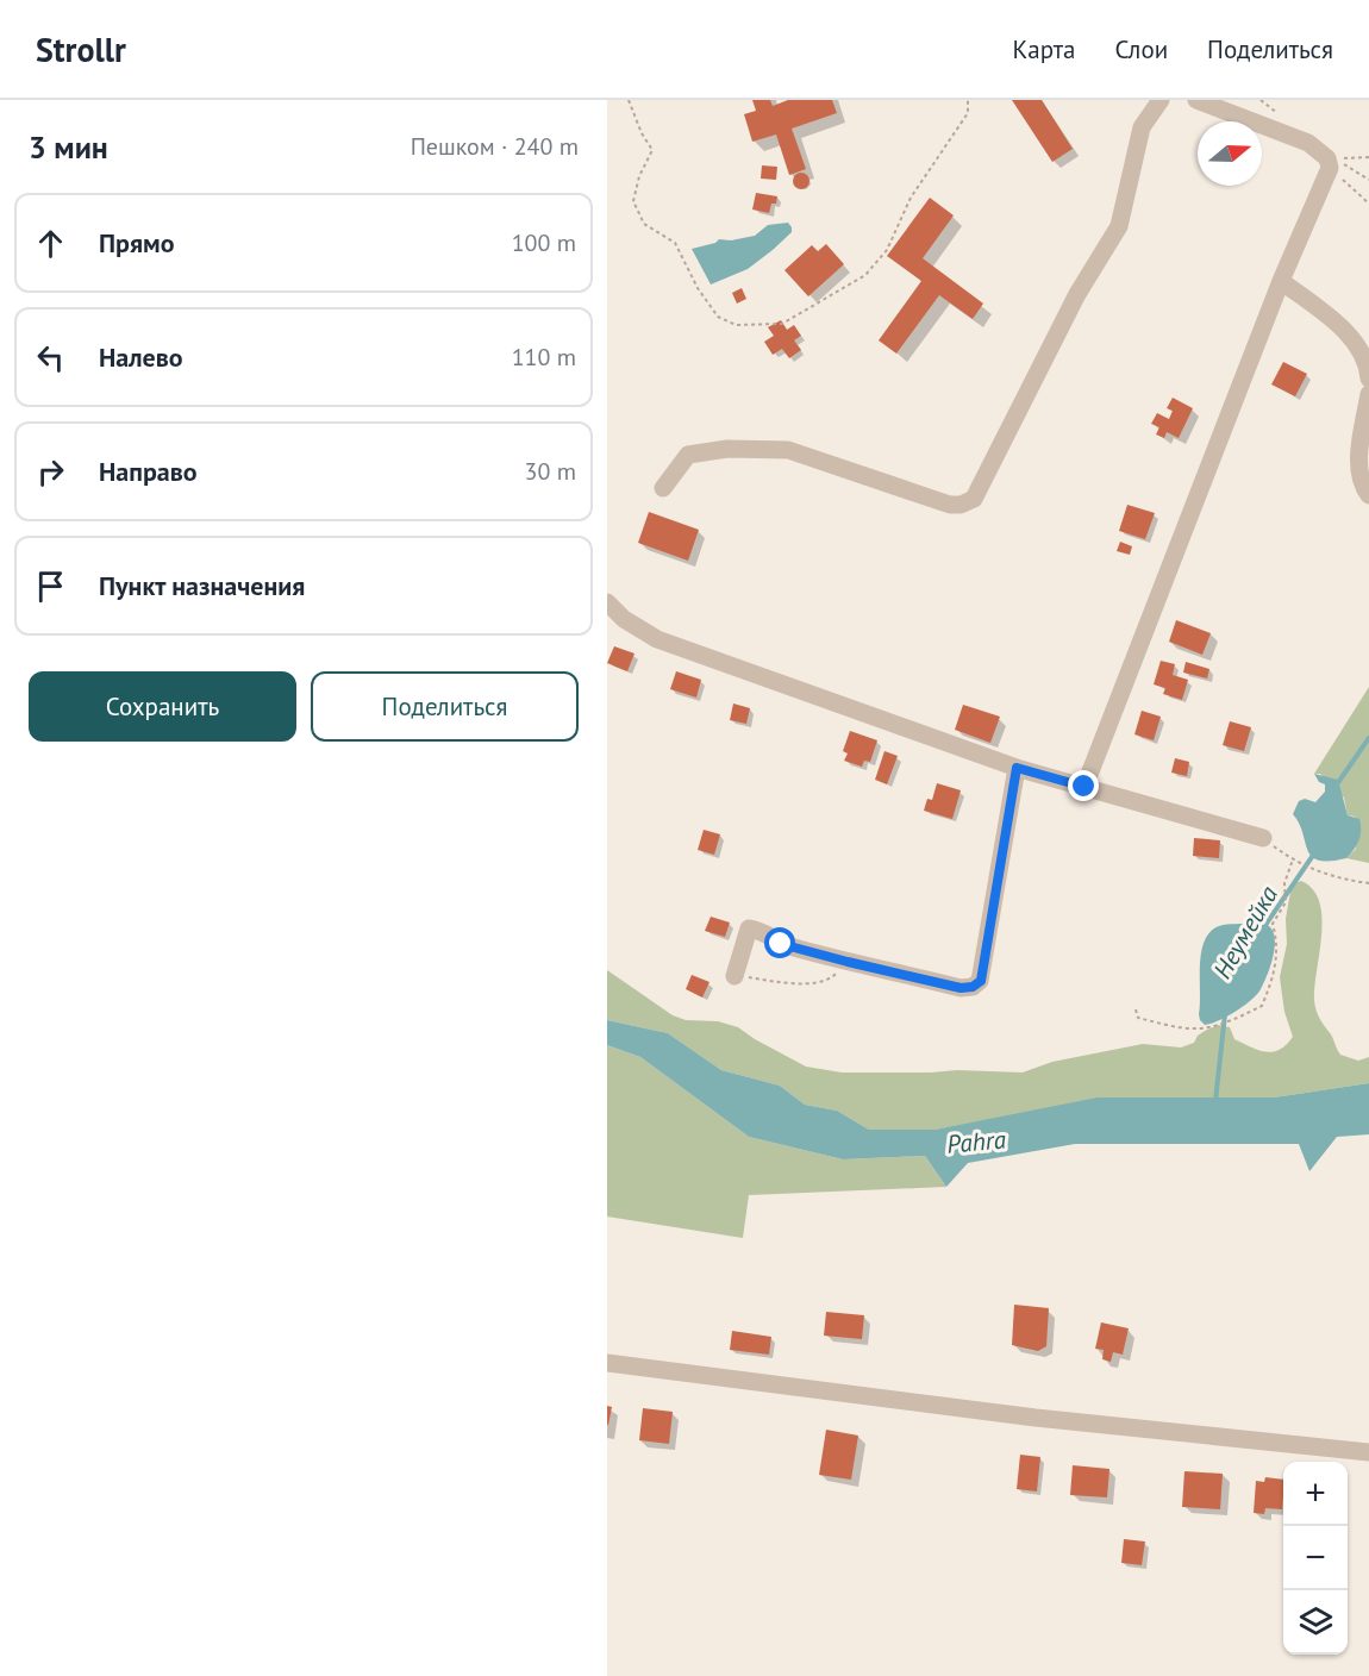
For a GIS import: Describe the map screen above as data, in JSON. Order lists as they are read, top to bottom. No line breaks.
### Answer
{"water":["Неумейка","Pahra"],"north":"right","page":{"header":"Strollr","nav":["Карта","Слои","Поделиться"],"heading":["3 мин","Пешком · 240 m"],"list":[["Прямо","100 m"],["Налево","110 m"],["Направо","30 m"],"Пункт назначения"],"buttons":["Сохранить","Поделиться"],"map_buttons":["+","−"]}}
